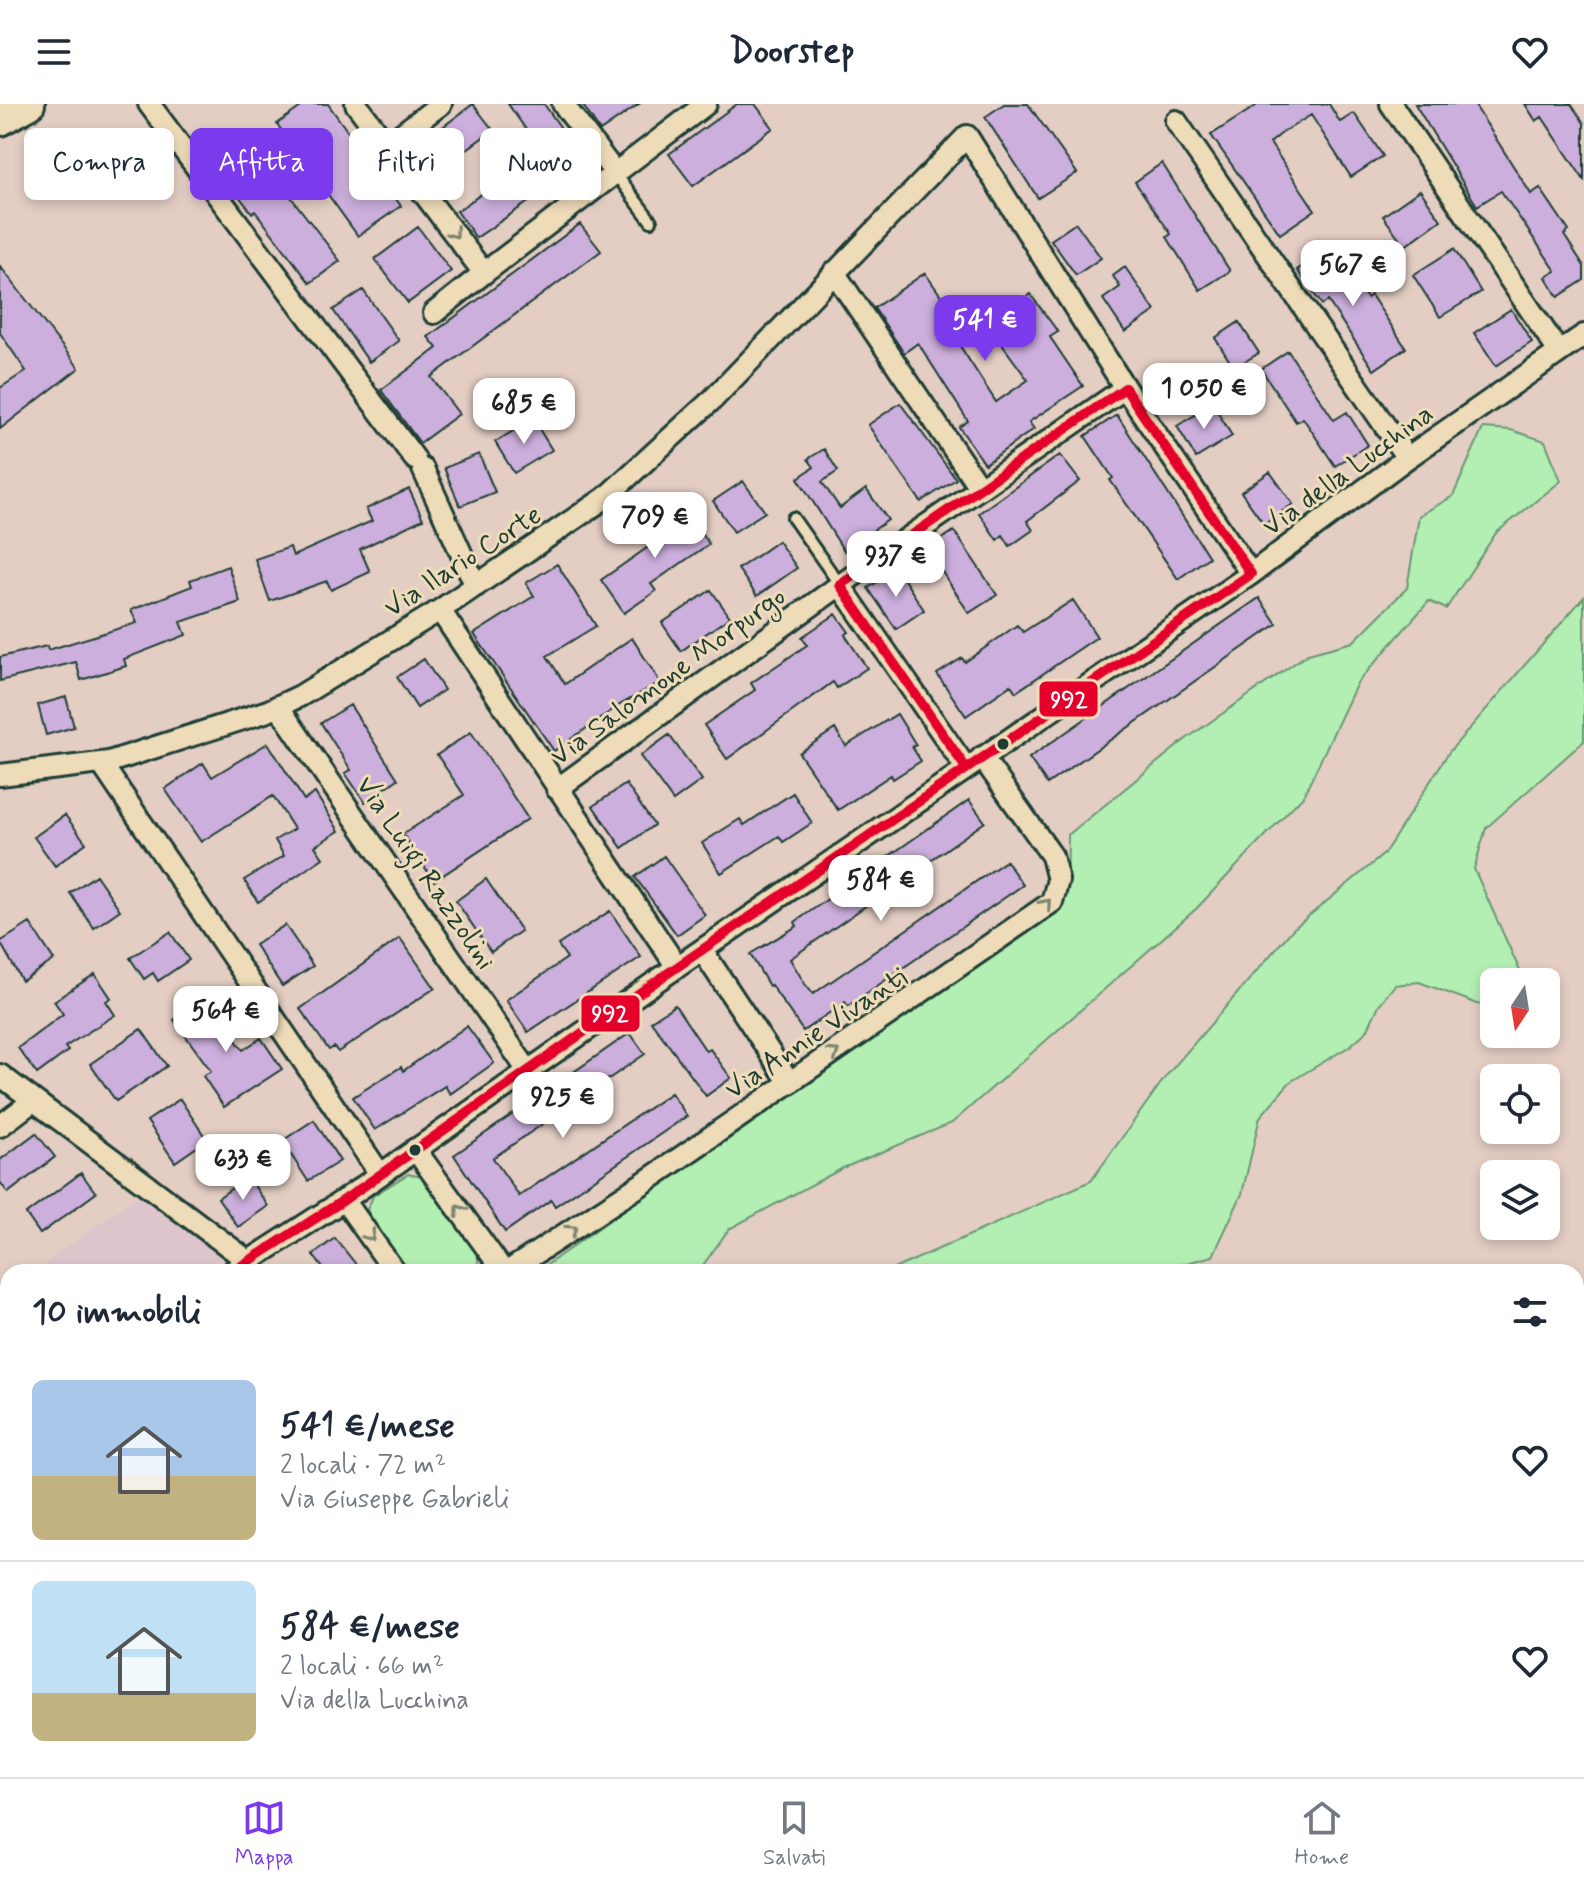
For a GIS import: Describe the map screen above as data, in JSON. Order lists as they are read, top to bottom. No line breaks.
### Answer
{"streets":{"street":["Via della Lucchina","Via Ilario Corte","Via Salomone Morpurgo","Via Luigi Razzolini","Via Annie Vivanti"]},"crossings":[["Via della Lucchina","Via Luigi Razzolini"],["Via della Lucchina","Via Annie Vivanti"],["Via Ilario Corte","Via Salomone Morpurgo"],["Via Ilario Corte","Via Luigi Razzolini"]],"one_way":["Via Annie Vivanti"],"lines":["transit line 992"],"north":"bottom","page":{"header":"Doorstep","chip":["Compra","Affitta","Filtri","Nuovo"],"price":["567 €","541 €","1 050 €","685 €","709 €","937 €","584 €","564 €","925 €","633 €"],"heading":"10 immobili","list":[{"name":"541 €/mese","note":"2 locali · 72 m² · Via Giuseppe Gabrieli"},{"name":"584 €/mese","note":"2 locali · 66 m² · Via della Lucchina"}],"tabs":["Mappa","Salvati","Home"]}}
